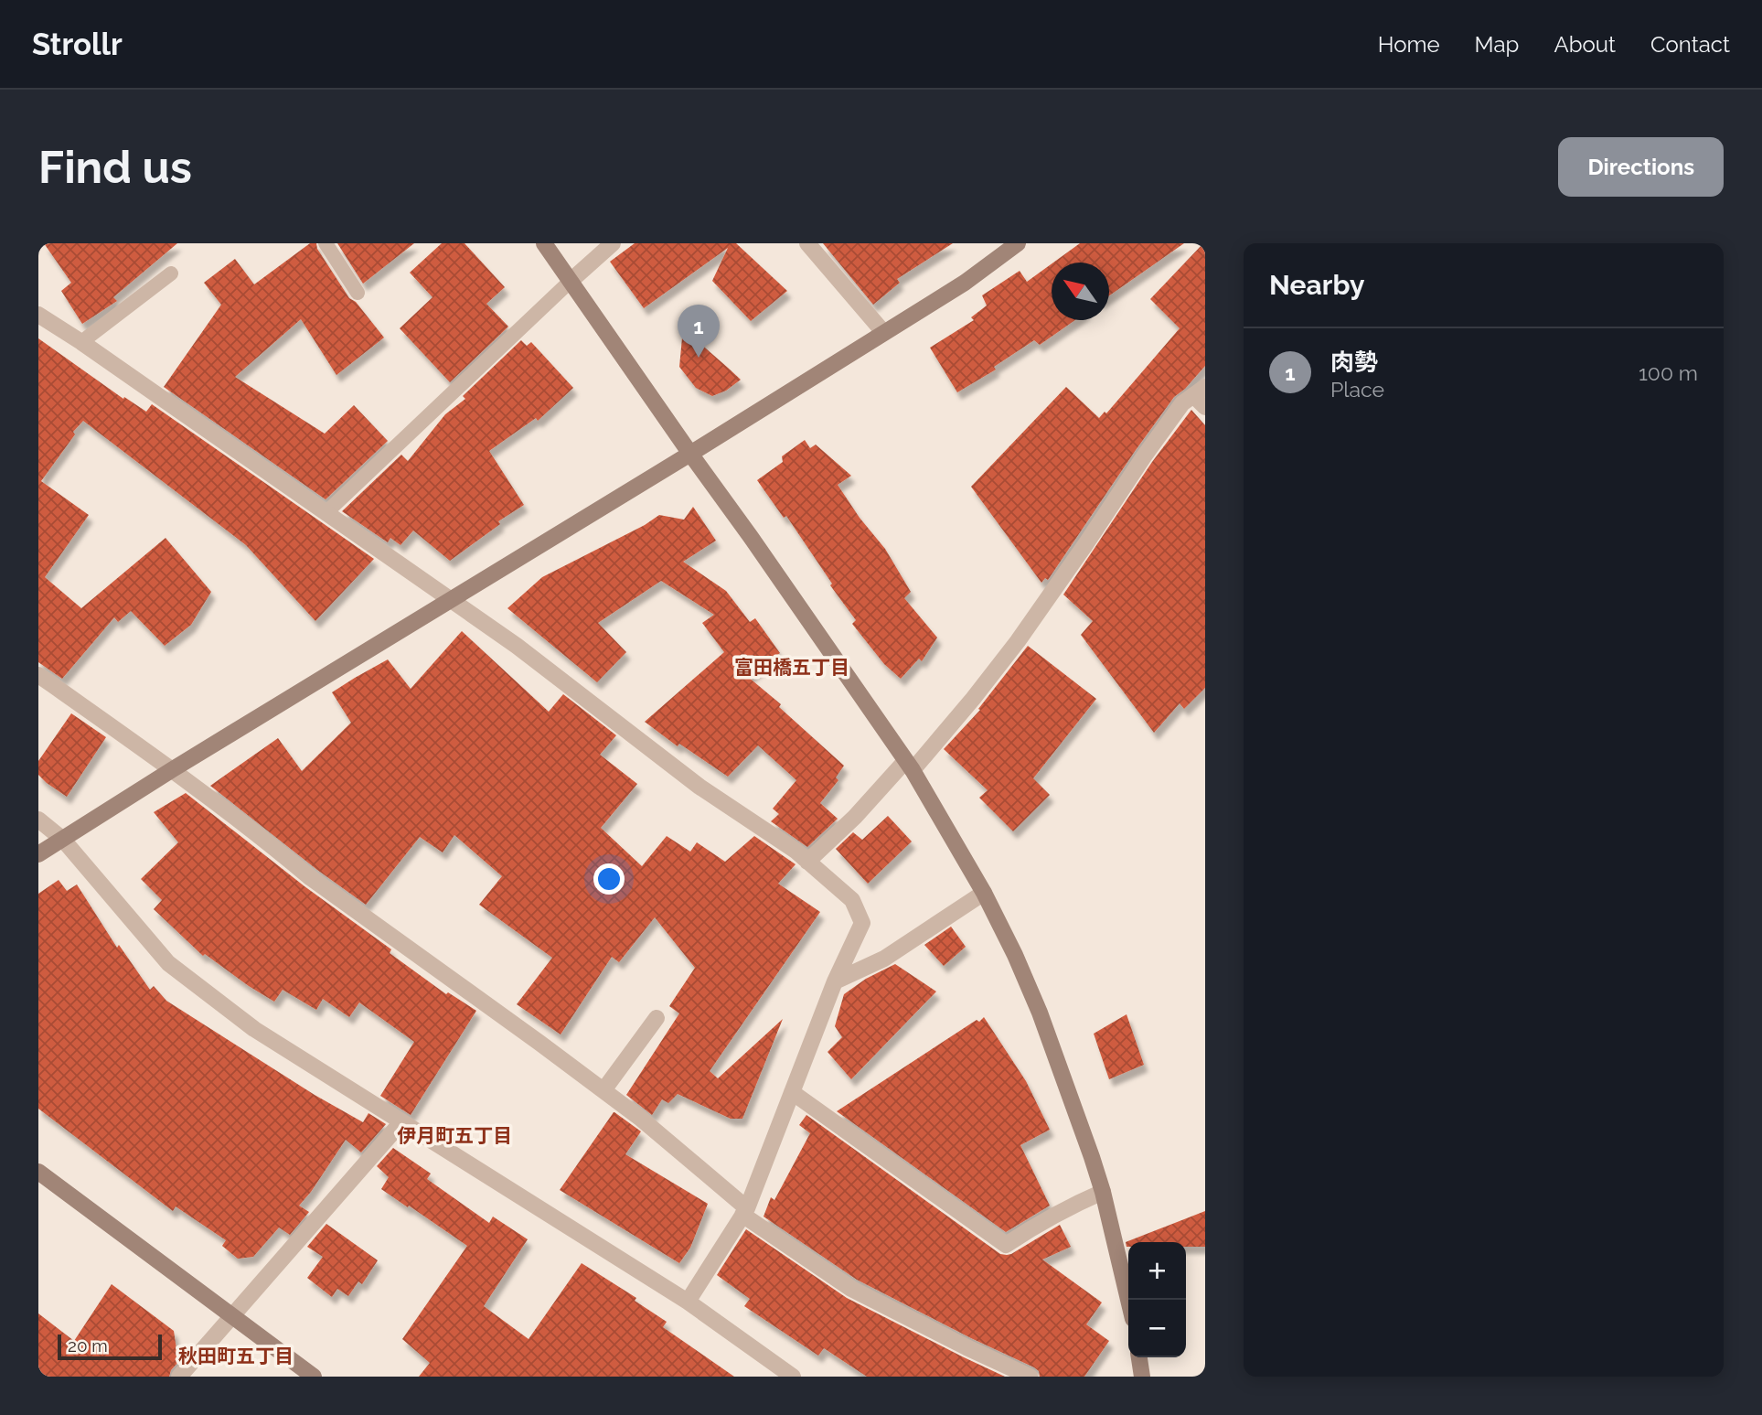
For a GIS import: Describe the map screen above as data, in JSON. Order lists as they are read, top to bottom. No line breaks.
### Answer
{"districts":["富田橋五丁目","伊月町五丁目","秋田町五丁目"],"scale_bar":"20 m","north":"top left","page":{"header":"Strollr","nav":["Home","Map","About","Contact"],"buttons":"Directions","title":"Find us","heading":"Nearby","pins":"1","list":[{"mark":"1","name":"肉勢","note":"Place","value":"100 m"}],"map_buttons":["+","−"],"scale":"20 m"}}
